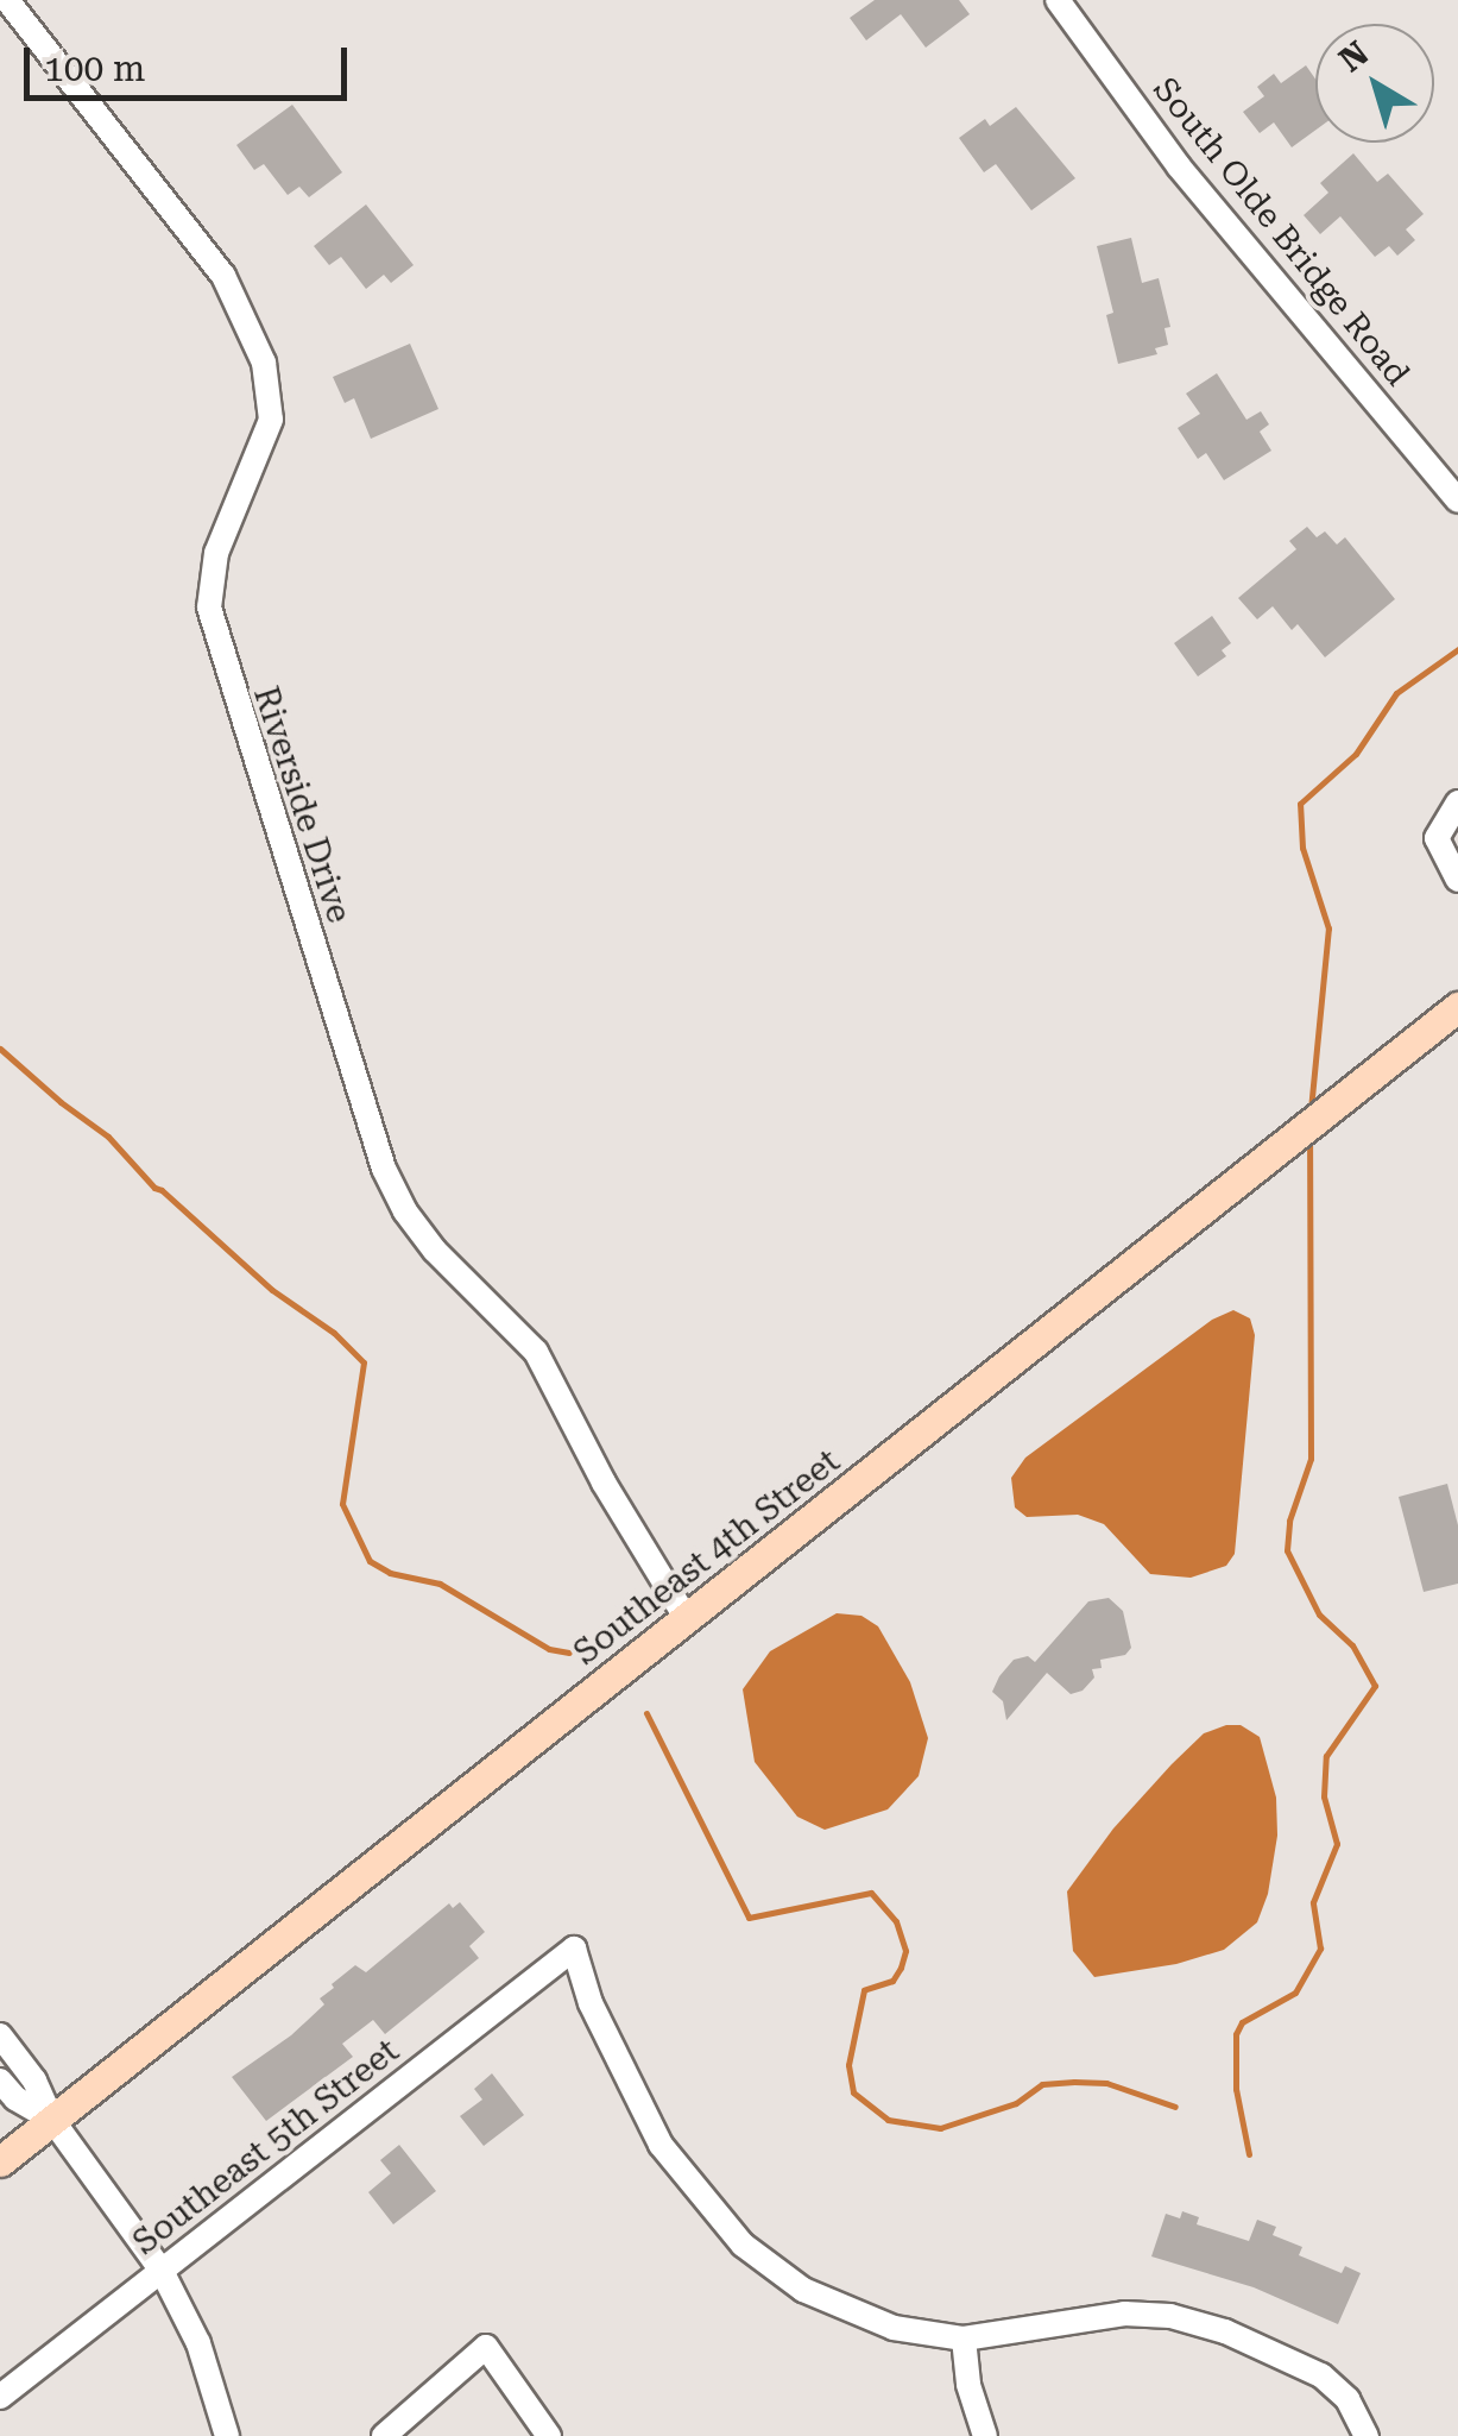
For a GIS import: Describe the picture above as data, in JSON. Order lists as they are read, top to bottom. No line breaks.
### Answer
{"streets":{"main road":["Southeast 4th Street"],"street":["South Olde Bridge Road","Riverside Drive","Southeast 5th Street"]},"crossings":[["Riverside Drive","Southeast 4th Street"]],"scale_bar":"100 m","north":"top left"}
